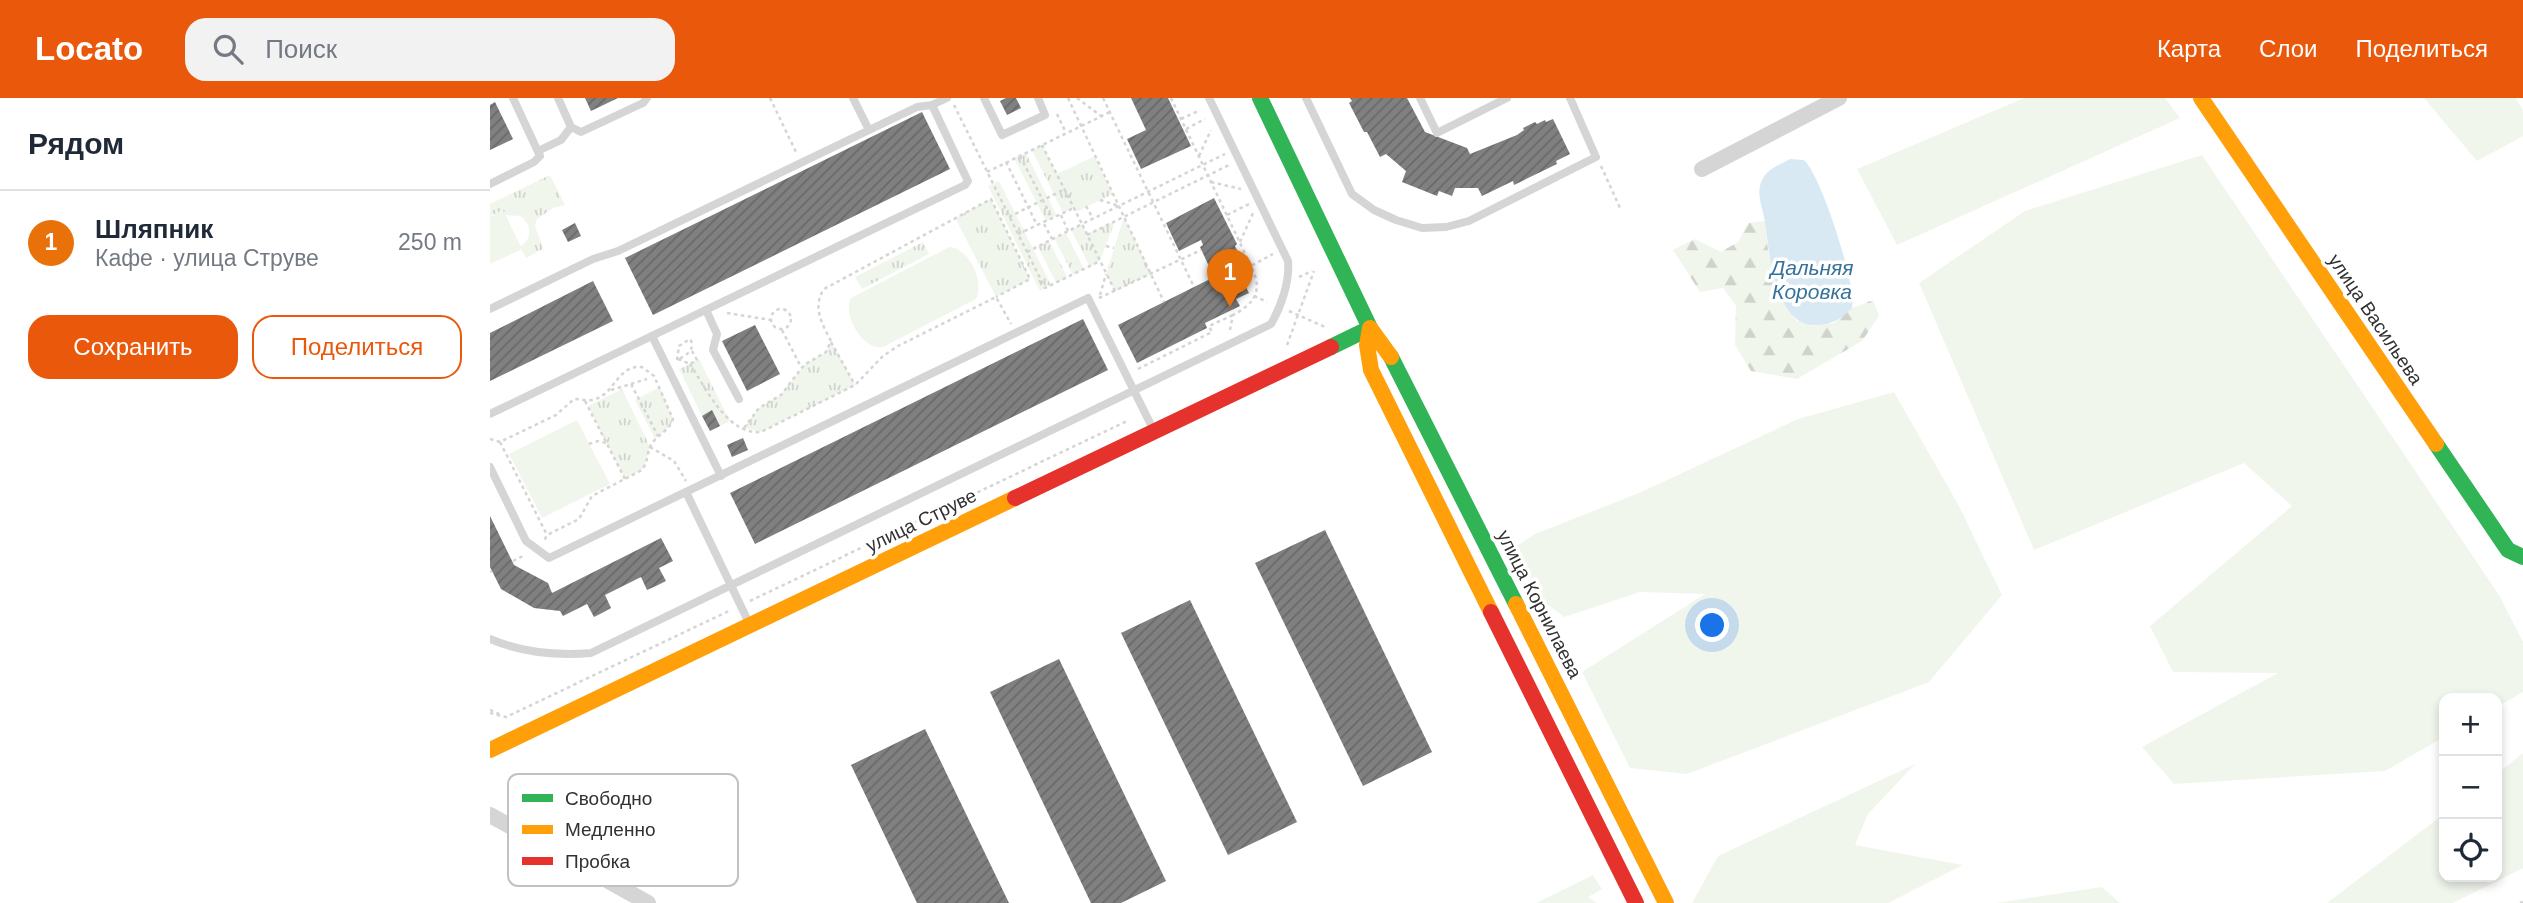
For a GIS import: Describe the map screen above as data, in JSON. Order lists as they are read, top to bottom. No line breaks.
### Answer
{"streets":{"street":["улица Васильева","улица Струве","улица Корнилаева"]},"crossings":[["улица Струве","улица Корнилаева"]],"water":["Дальняя Коровка"],"legend":["Свободно","Медленно","Пробка"],"page":{"header":"Locato","search":"Поиск","nav":["Карта","Слои","Поделиться"],"heading":"Рядом","list":[{"mark":"1","name":"Шляпник","note":"Кафе · улица Струве","value":"250 m"}],"pins":"1","buttons":["Сохранить","Поделиться"],"map_buttons":["+","−"]}}
